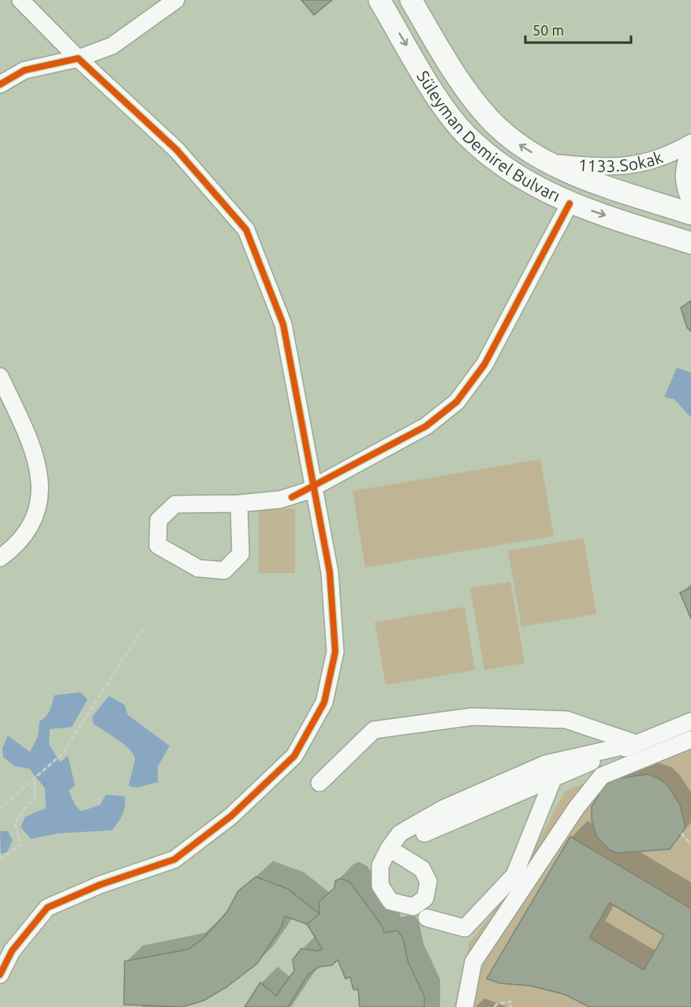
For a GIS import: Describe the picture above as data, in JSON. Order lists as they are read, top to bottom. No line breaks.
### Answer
{"streets":{"main road":["Süleyman Demirel Bulvarı"],"street":["1133.Sokak"]},"crossings":[["Süleyman Demirel Bulvarı","1133.Sokak"]],"scale_bar":"50 m"}
